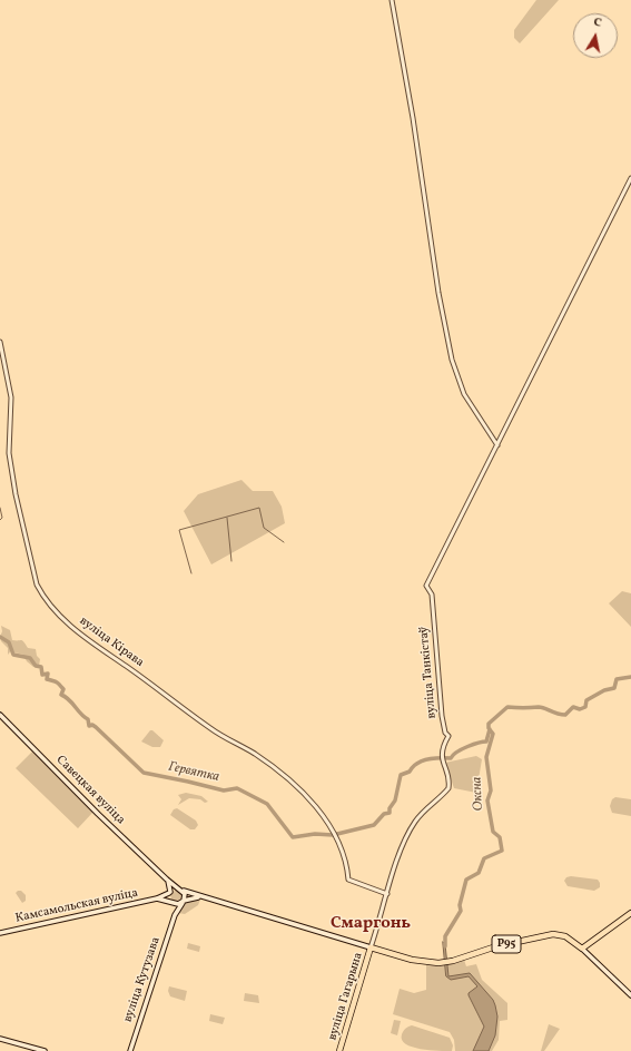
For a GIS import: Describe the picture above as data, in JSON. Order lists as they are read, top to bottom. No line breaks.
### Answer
{"streets":{"main road":["Савецкая вуліца","Камсамольская вуліца","Р95","вуліца Кутузава","вуліца Гагарына"],"street":["вуліца Кірава","вуліца Танкістаў"]},"crossings":[["вуліца Кірава","вуліца Танкістаў"],["вуліца Танкістаў","Савецкая вуліца"],["вуліца Танкістаў","Р95"],["вуліца Танкістаў","вуліца Гагарына"],["Савецкая вуліца","Камсамольская вуліца"],["Савецкая вуліца","Р95"],["Савецкая вуліца","вуліца Кутузава"],["Савецкая вуліца","вуліца Гагарына"],["Камсамольская вуліца","вуліца Кутузава"],["Р95","вуліца Гагарына"]],"districts":["Смаргонь"],"water":["Гервятка","Оксна"],"north":"top"}
